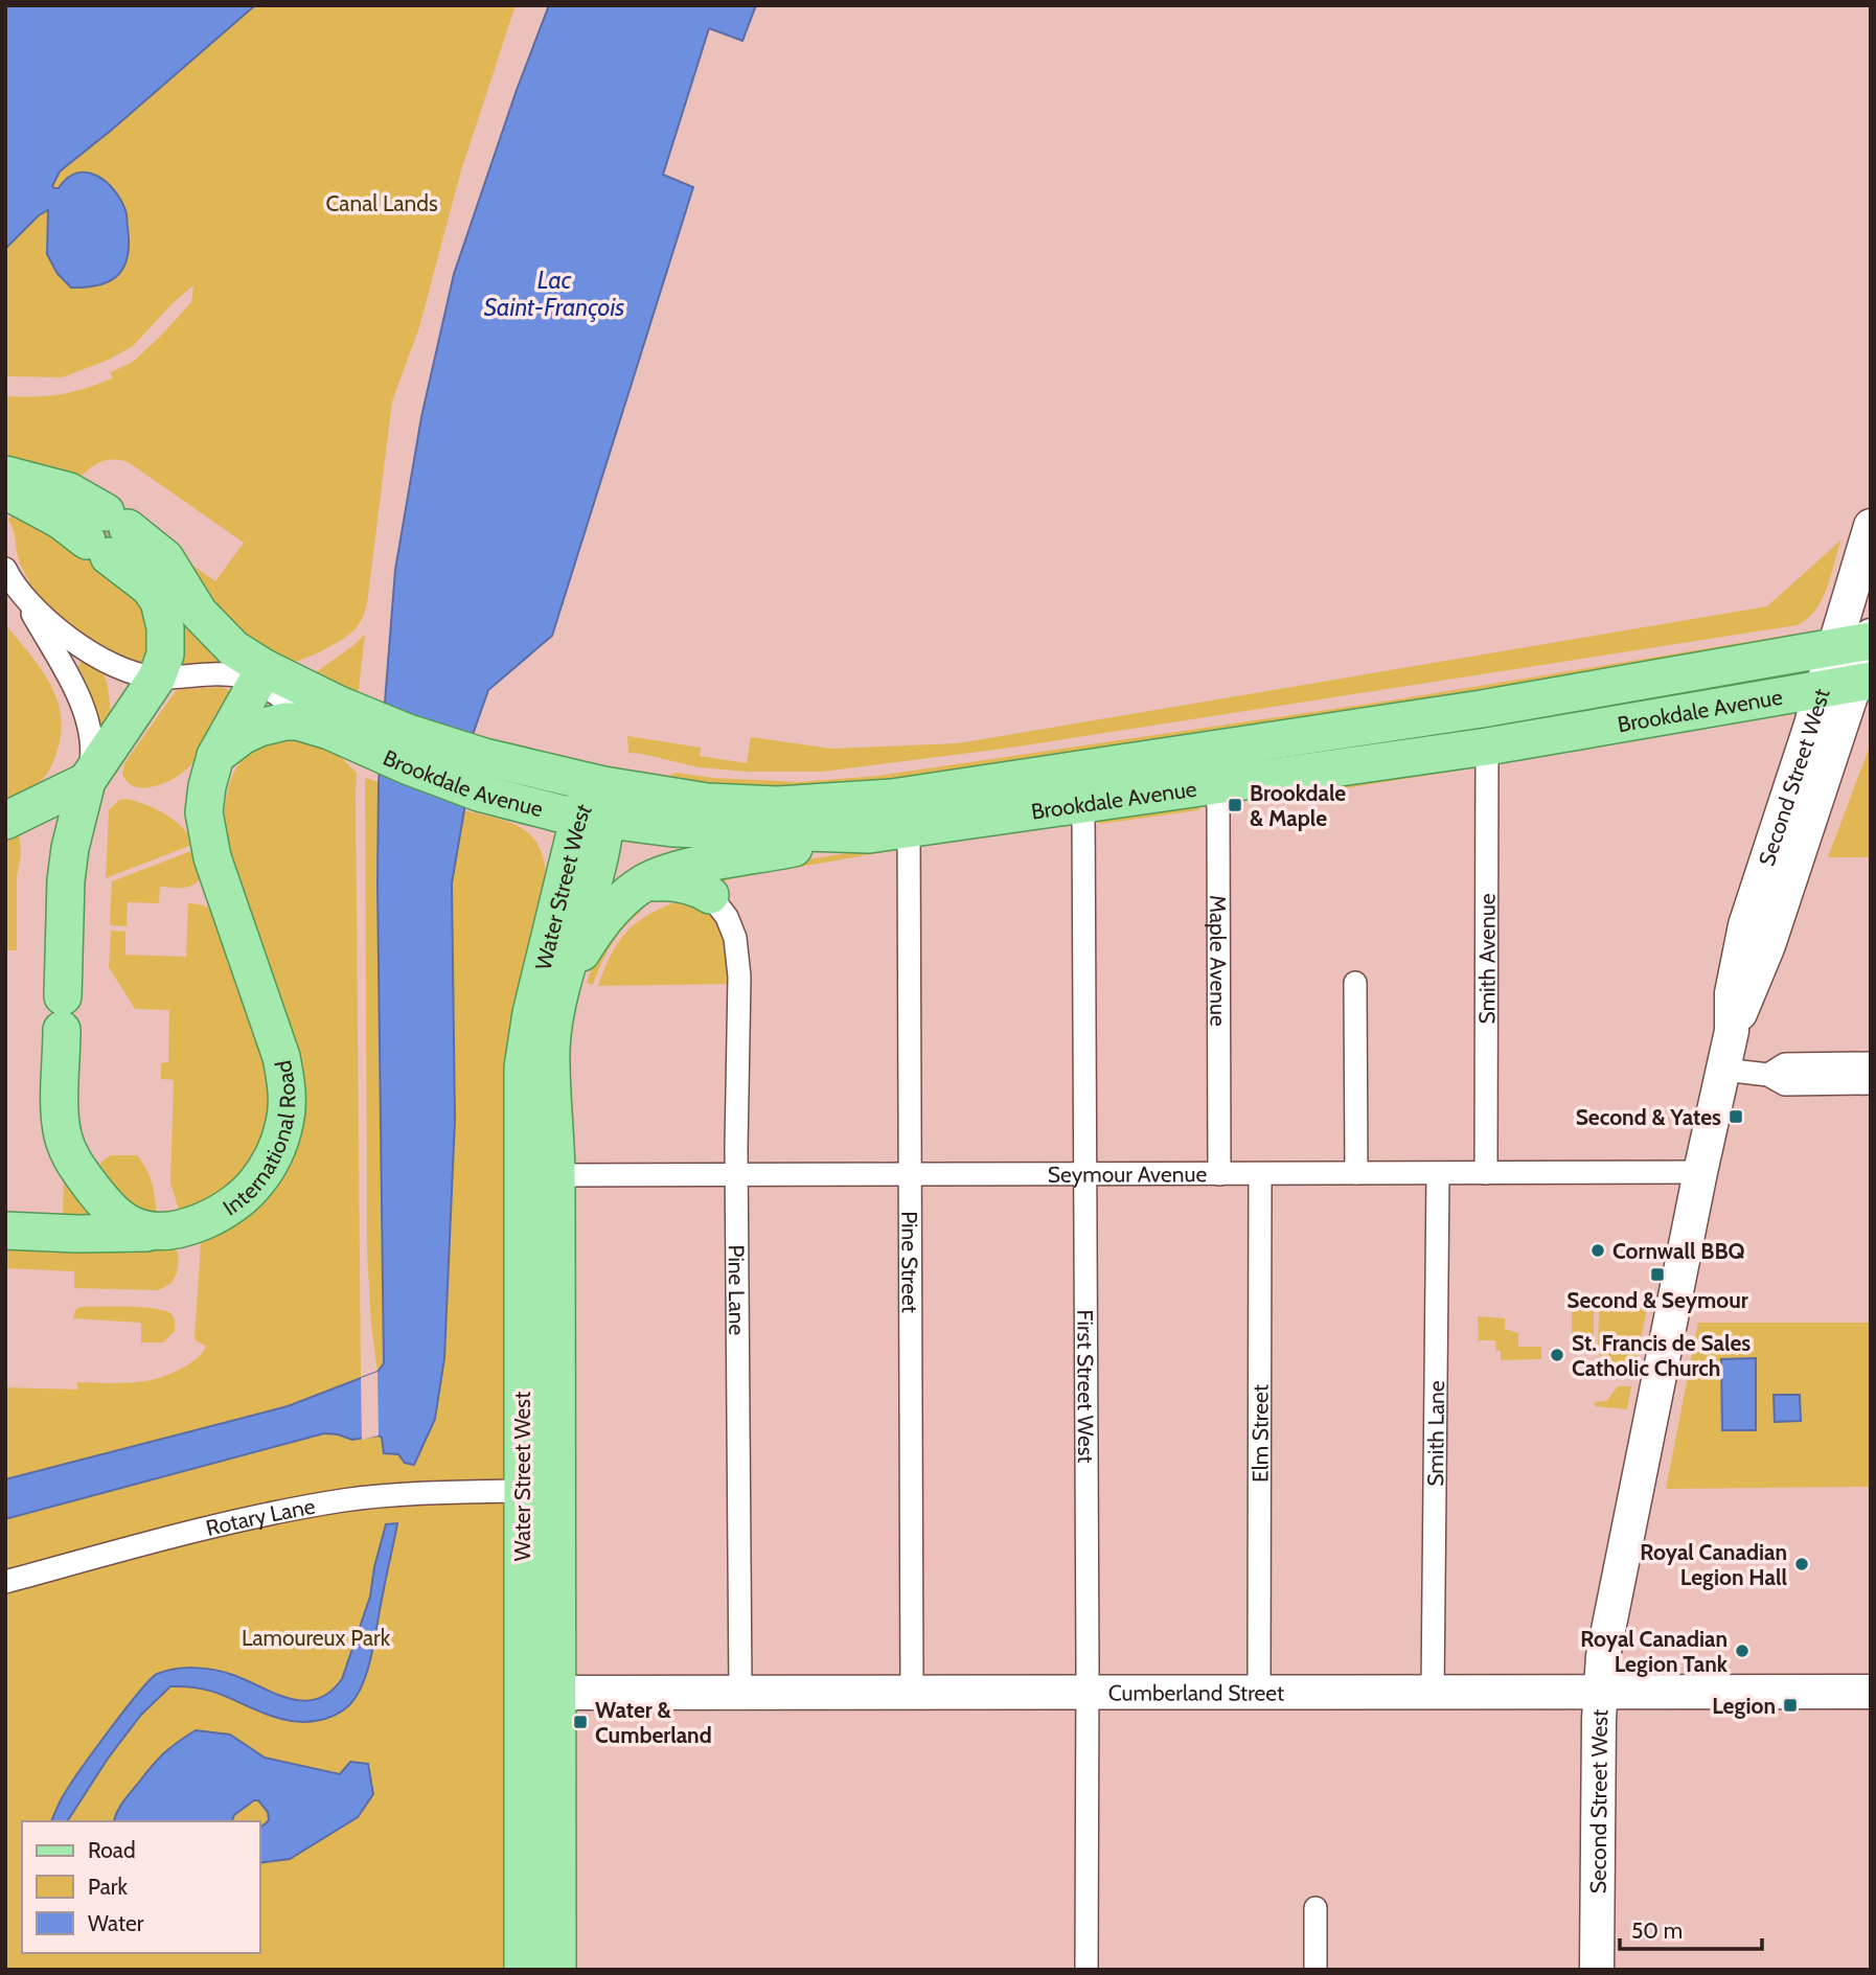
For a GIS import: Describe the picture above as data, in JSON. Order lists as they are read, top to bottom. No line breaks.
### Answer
{"streets":{"main road":["Brookdale Avenue","Second Street West","Water Street West","International Road","Cumberland Street"],"street":["Smith Avenue","Maple Avenue","Seymour Avenue","Pine Street","Pine Lane","First Street West","Elm Street","Smith Lane","Rotary Lane"]},"crossings":[["Brookdale Avenue","Second Street West"],["Brookdale Avenue","Water Street West"],["Brookdale Avenue","Smith Avenue"],["Brookdale Avenue","Maple Avenue"],["Brookdale Avenue","Pine Street"],["Brookdale Avenue","First Street West"],["Second Street West","Seymour Avenue"],["Second Street West","Cumberland Street"],["Water Street West","Seymour Avenue"],["Water Street West","Rotary Lane"],["Water Street West","Cumberland Street"],["Smith Avenue","Seymour Avenue"],["Maple Avenue","Seymour Avenue"],["Seymour Avenue","Pine Street"],["Seymour Avenue","Pine Lane"],["Seymour Avenue","First Street West"],["Seymour Avenue","Elm Street"],["Seymour Avenue","Smith Lane"],["Pine Street","Cumberland Street"],["Pine Lane","Cumberland Street"],["First Street West","Cumberland Street"],["Elm Street","Cumberland Street"],["Smith Lane","Cumberland Street"]],"water":["Lac Saint-François"],"parks":["Canal Lands","Lamoureux Park"],"places":{"transit":["Brookdale & Maple","Second & Yates","Second & Seymour","Legion","Water & Cumberland"],"other":["Cornwall BBQ","St. Francis de Sales Catholic Church","Royal Canadian Legion Hall","Royal Canadian Legion Tank"]},"legend":["Road","Park","Water"],"scale_bar":"50 m"}
